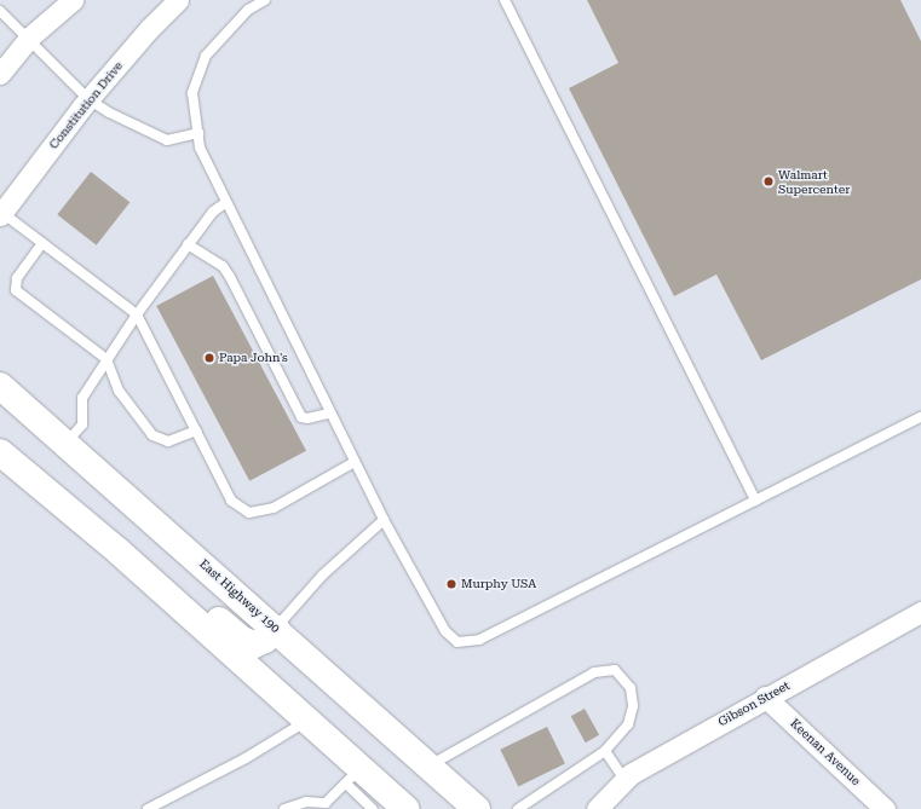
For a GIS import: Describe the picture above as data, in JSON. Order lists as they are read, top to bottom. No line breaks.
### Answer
{"streets":{"main road":["East Highway 190"],"street":["Constitution Drive","Gibson Street","Keenan Avenue"]},"crossings":[["Gibson Street","Keenan Avenue"]],"places":["Walmart Supercenter","Papa John's","Murphy USA"]}
